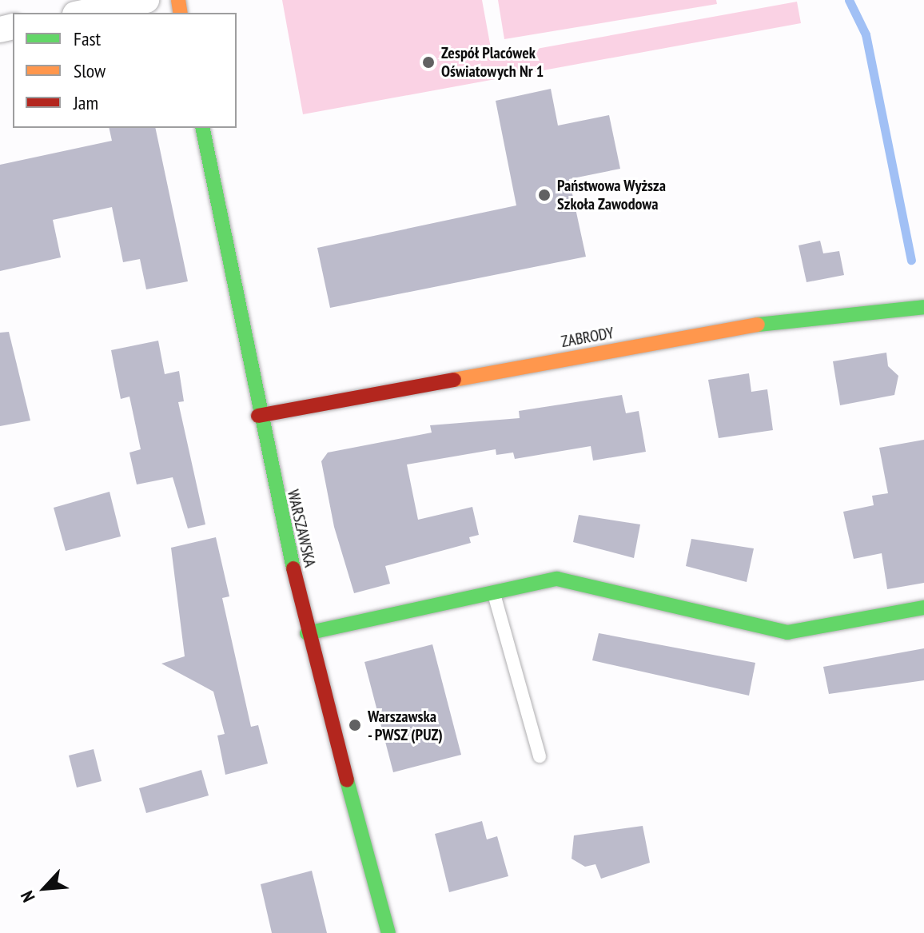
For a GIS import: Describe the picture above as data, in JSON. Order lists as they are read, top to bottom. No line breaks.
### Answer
{"streets":{"street":["ZABRODY","WARSZAWSKA"]},"crossings":[["ZABRODY","WARSZAWSKA"]],"places":["Zespół Placówek Oświatowych Nr 1","Państwowa Wyższa Szkoła Zawodowa","Warszawska - PWSZ (PUZ)"],"legend":["Fast","Slow","Jam"],"north":"bottom left"}
